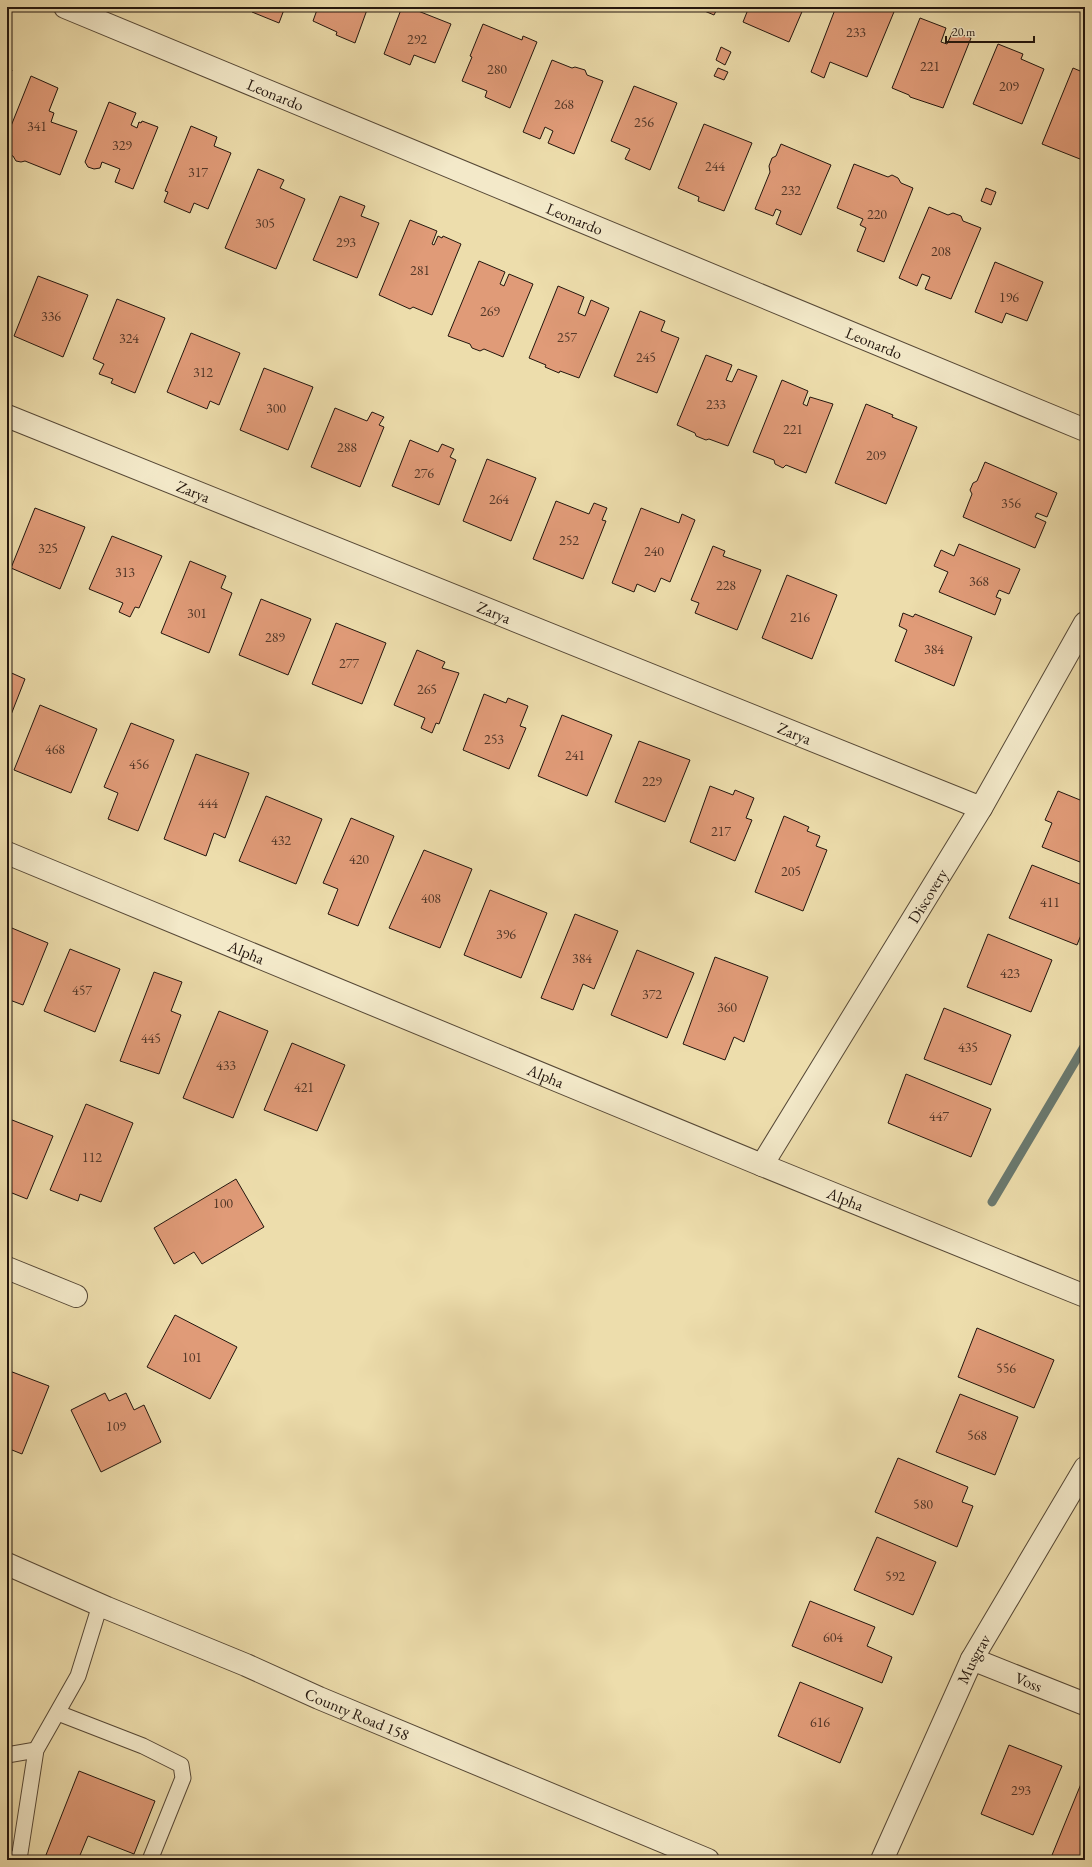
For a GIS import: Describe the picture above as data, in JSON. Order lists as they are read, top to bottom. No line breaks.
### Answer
{"streets":{"street":["Leonardo","Zarya","Discovery","Alpha","Musgrav","Voss","County Road 158"]},"crossings":[["Zarya","Discovery"],["Discovery","Alpha"],["Musgrav","Voss"]],"house_numbers":["233","292","221","280","209","268","256","341","329","244","317","232","220","305","293","208","281","196","269","336","257","324","245","312","233","300","221","288","209","276","264","356","252","325","240","313","368","228","301","216","289","384","277","265","253","468","241","456","229","444","217","432","420","205","408","411","396","384","423","457","372","360","445","435","433","421","447","112","100","101","556","109","568","580","592","604","616","293"],"scale_bar":"20 m"}
